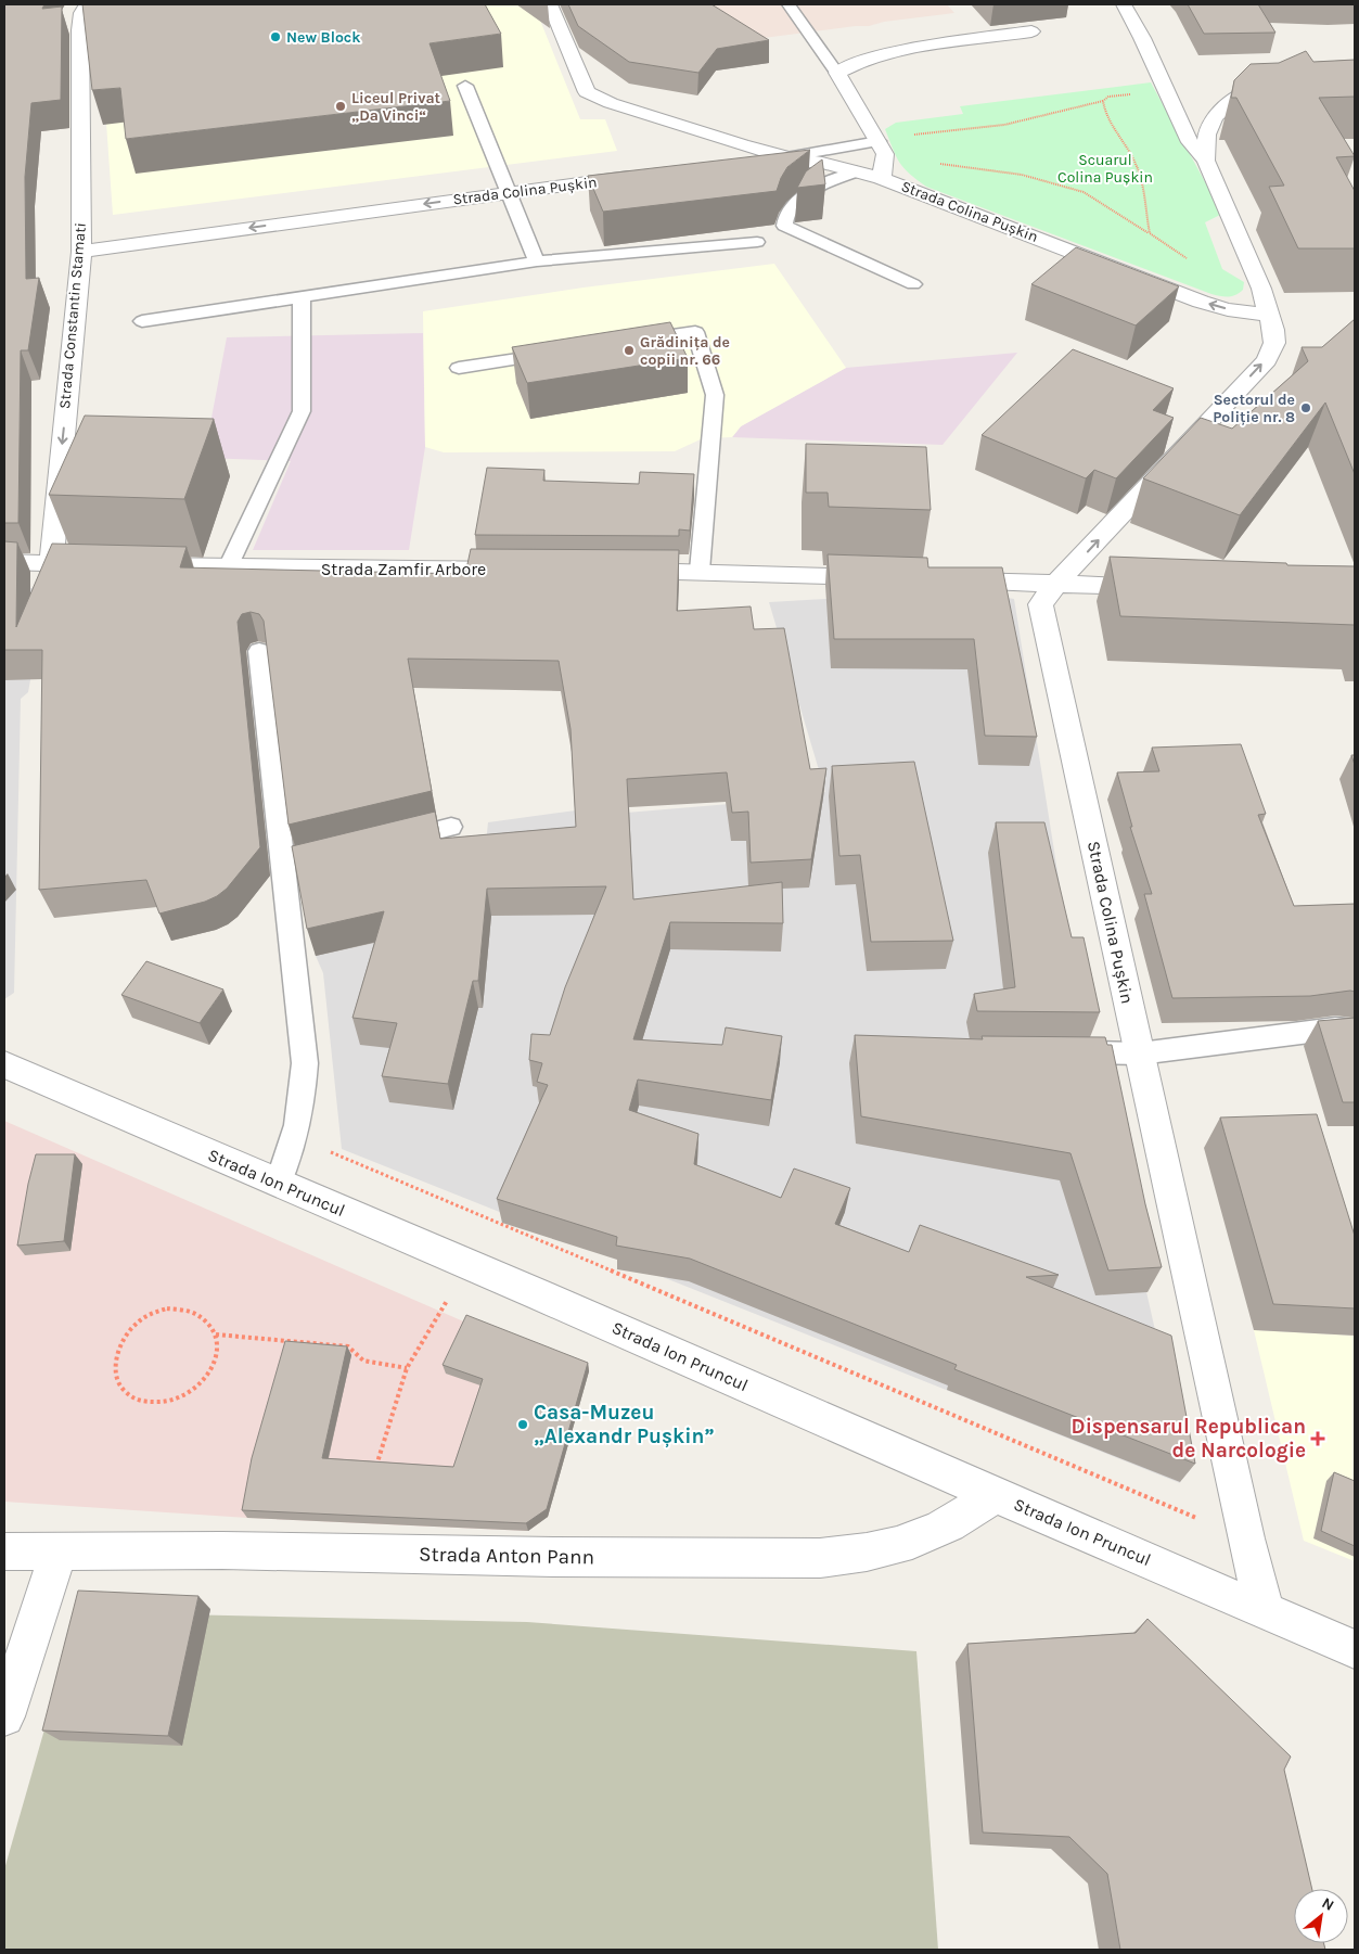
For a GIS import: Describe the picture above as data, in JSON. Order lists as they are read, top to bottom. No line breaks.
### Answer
{"streets":{"street":["Strada Colina Pușkin","Strada Constantin Stamati","Strada Zamfir Arbore","Strada Ion Pruncul","Strada Anton Pann"]},"crossings":[["Strada Colina Pușkin","Strada Constantin Stamati"],["Strada Colina Pușkin","Strada Ion Pruncul"],["Strada Ion Pruncul","Strada Anton Pann"]],"one_way":["Strada Constantin Stamati"],"parks":["Scuarul Colina Pușkin"],"places":{"other":["New Block","Liceul Privat „Da Vinci“","Grădinița de copii nr. 66","Sectorul de Poliție nr. 8","Casa-Muzeu „Alexandr Pușkin”"],"health":["Dispensarul Republican de Narcologie"]},"north":"top right"}
